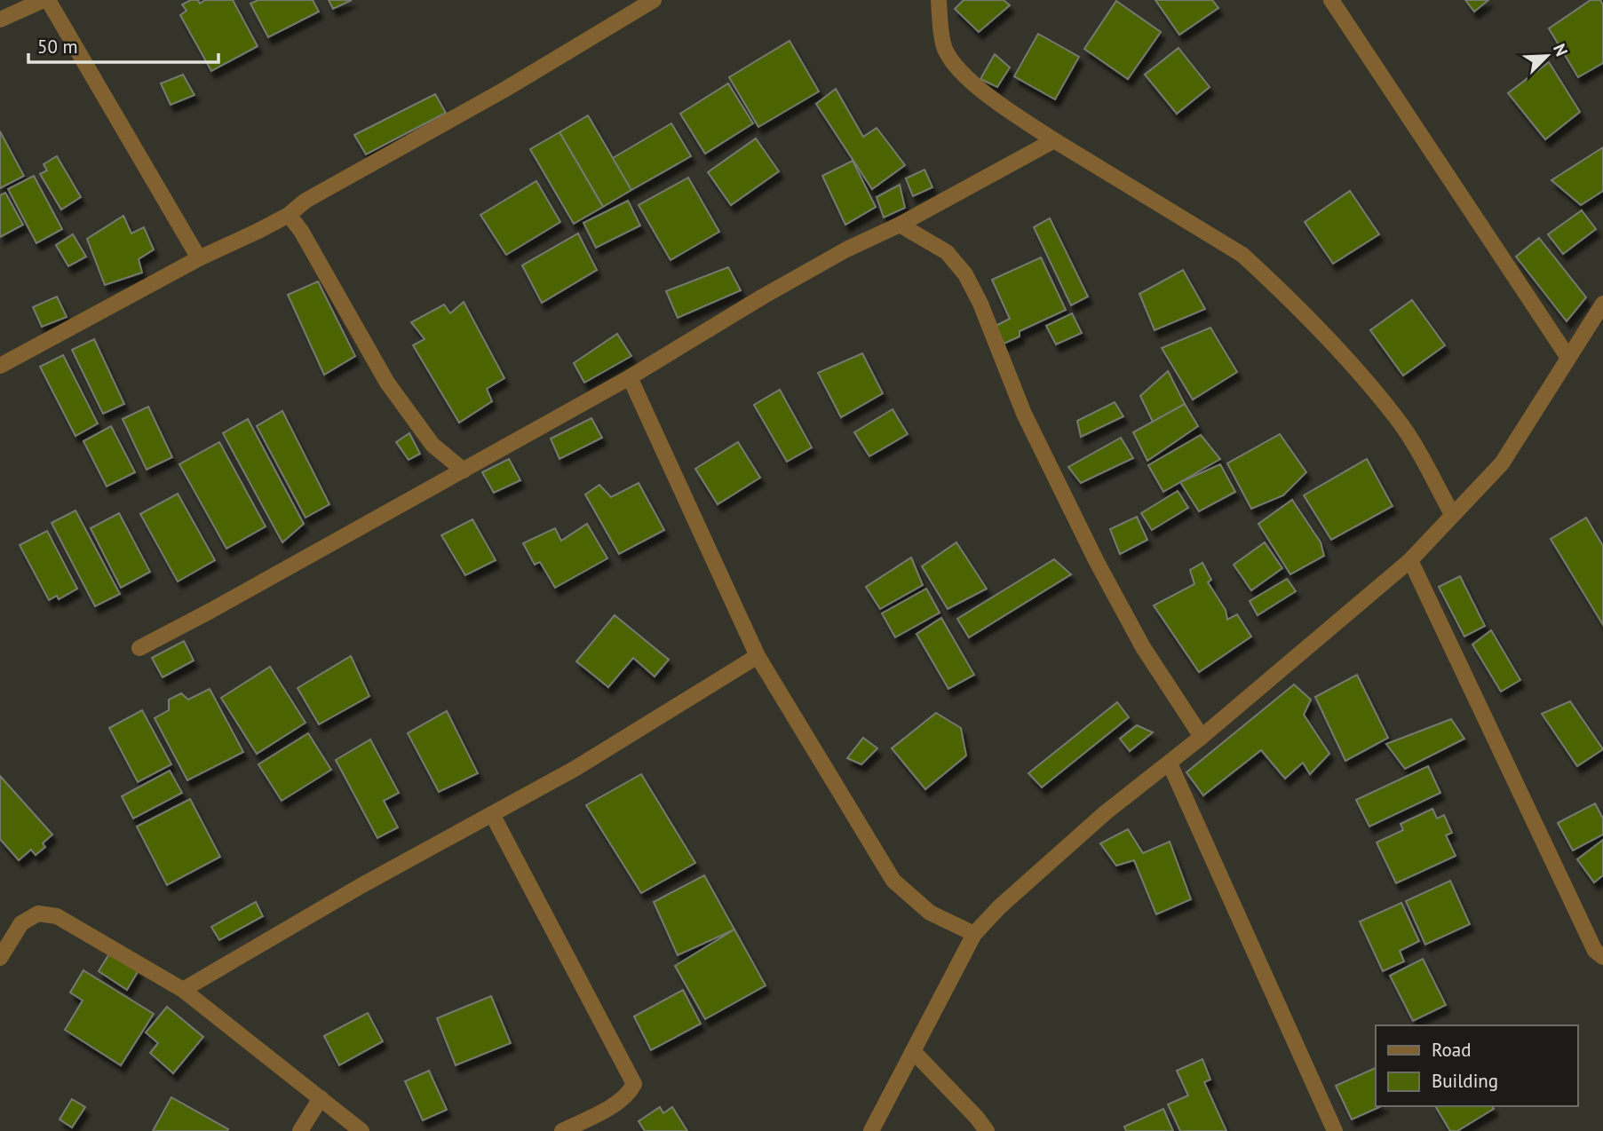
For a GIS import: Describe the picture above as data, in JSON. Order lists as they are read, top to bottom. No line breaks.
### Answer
{"legend":["Road","Building"],"scale_bar":"50 m","north":"top right"}
